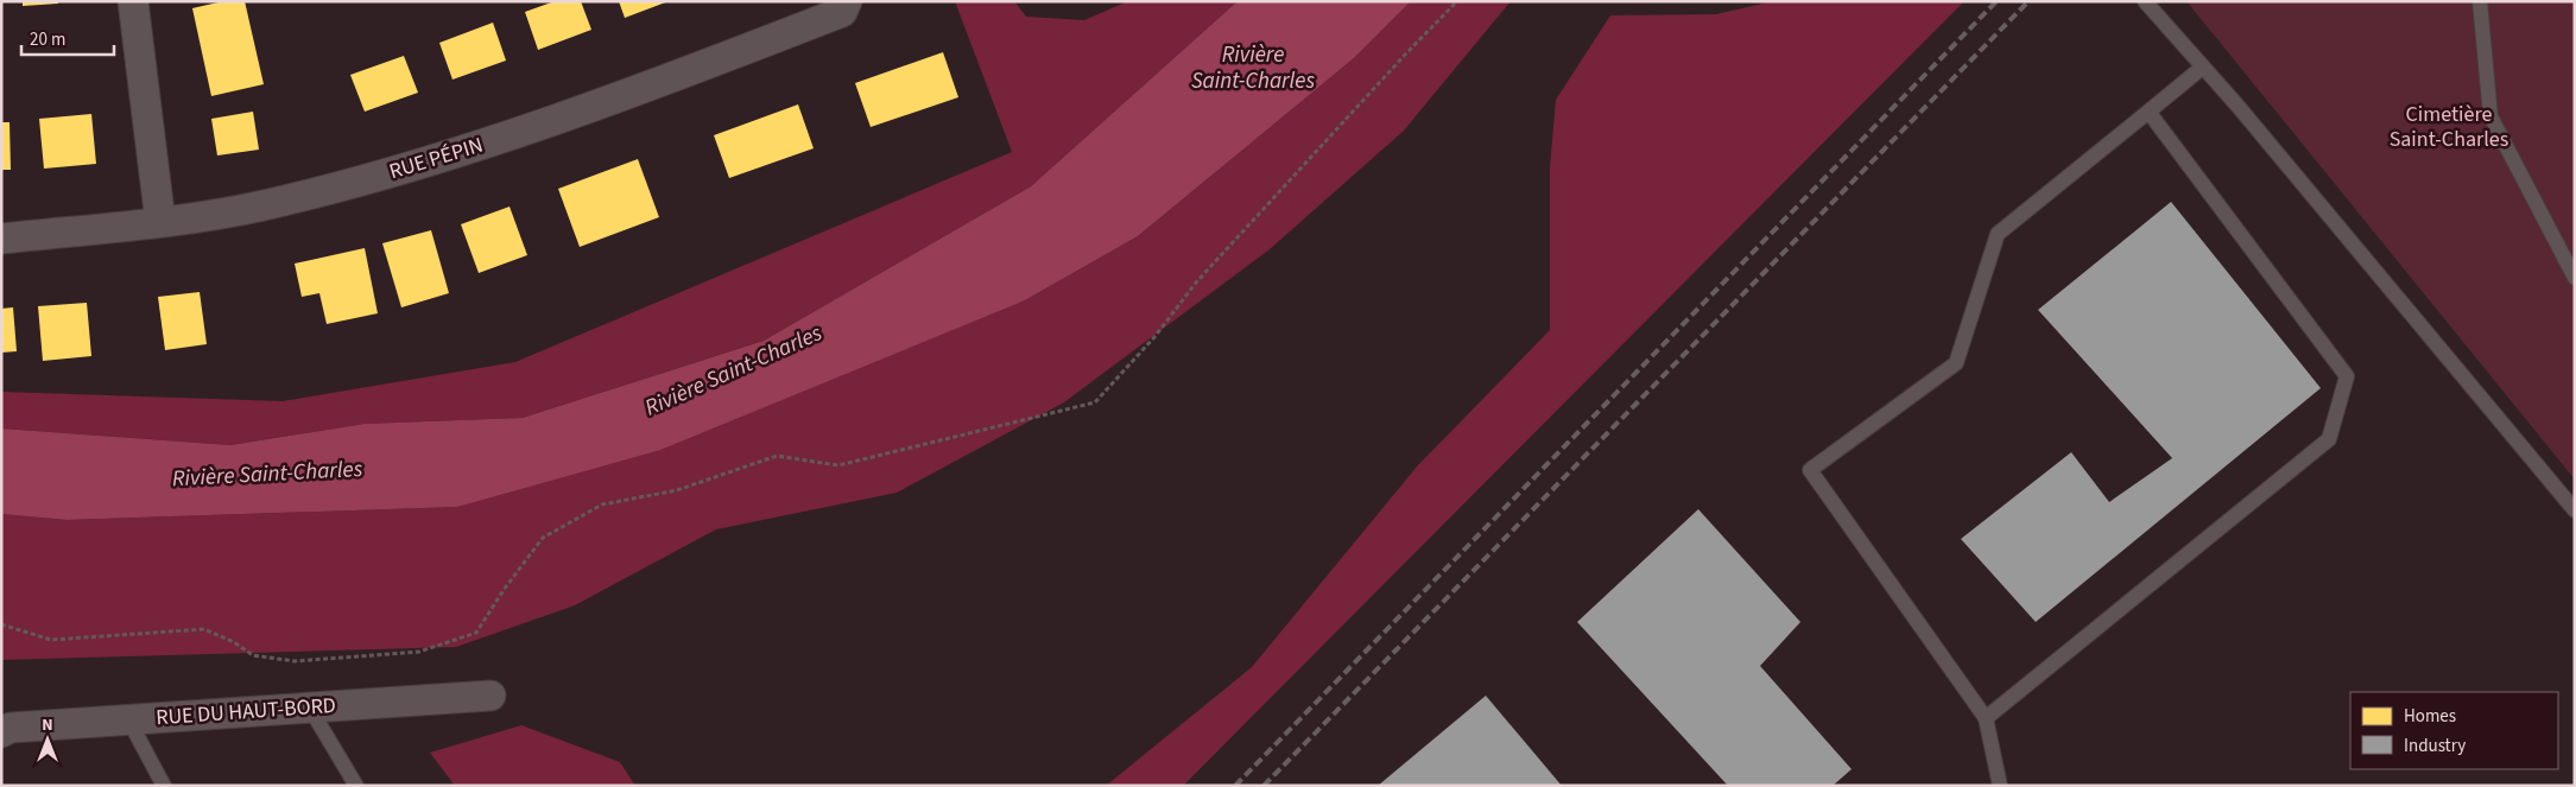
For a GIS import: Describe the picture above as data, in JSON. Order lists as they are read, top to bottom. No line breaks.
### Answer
{"streets":{"street":["RUE PÉPIN","RUE DU HAUT-BORD"]},"water":["Rivière Saint-Charles"],"parks":["Cimetière Saint-Charles"],"legend":["Homes","Industry"],"scale_bar":"20 m","north":"top"}
